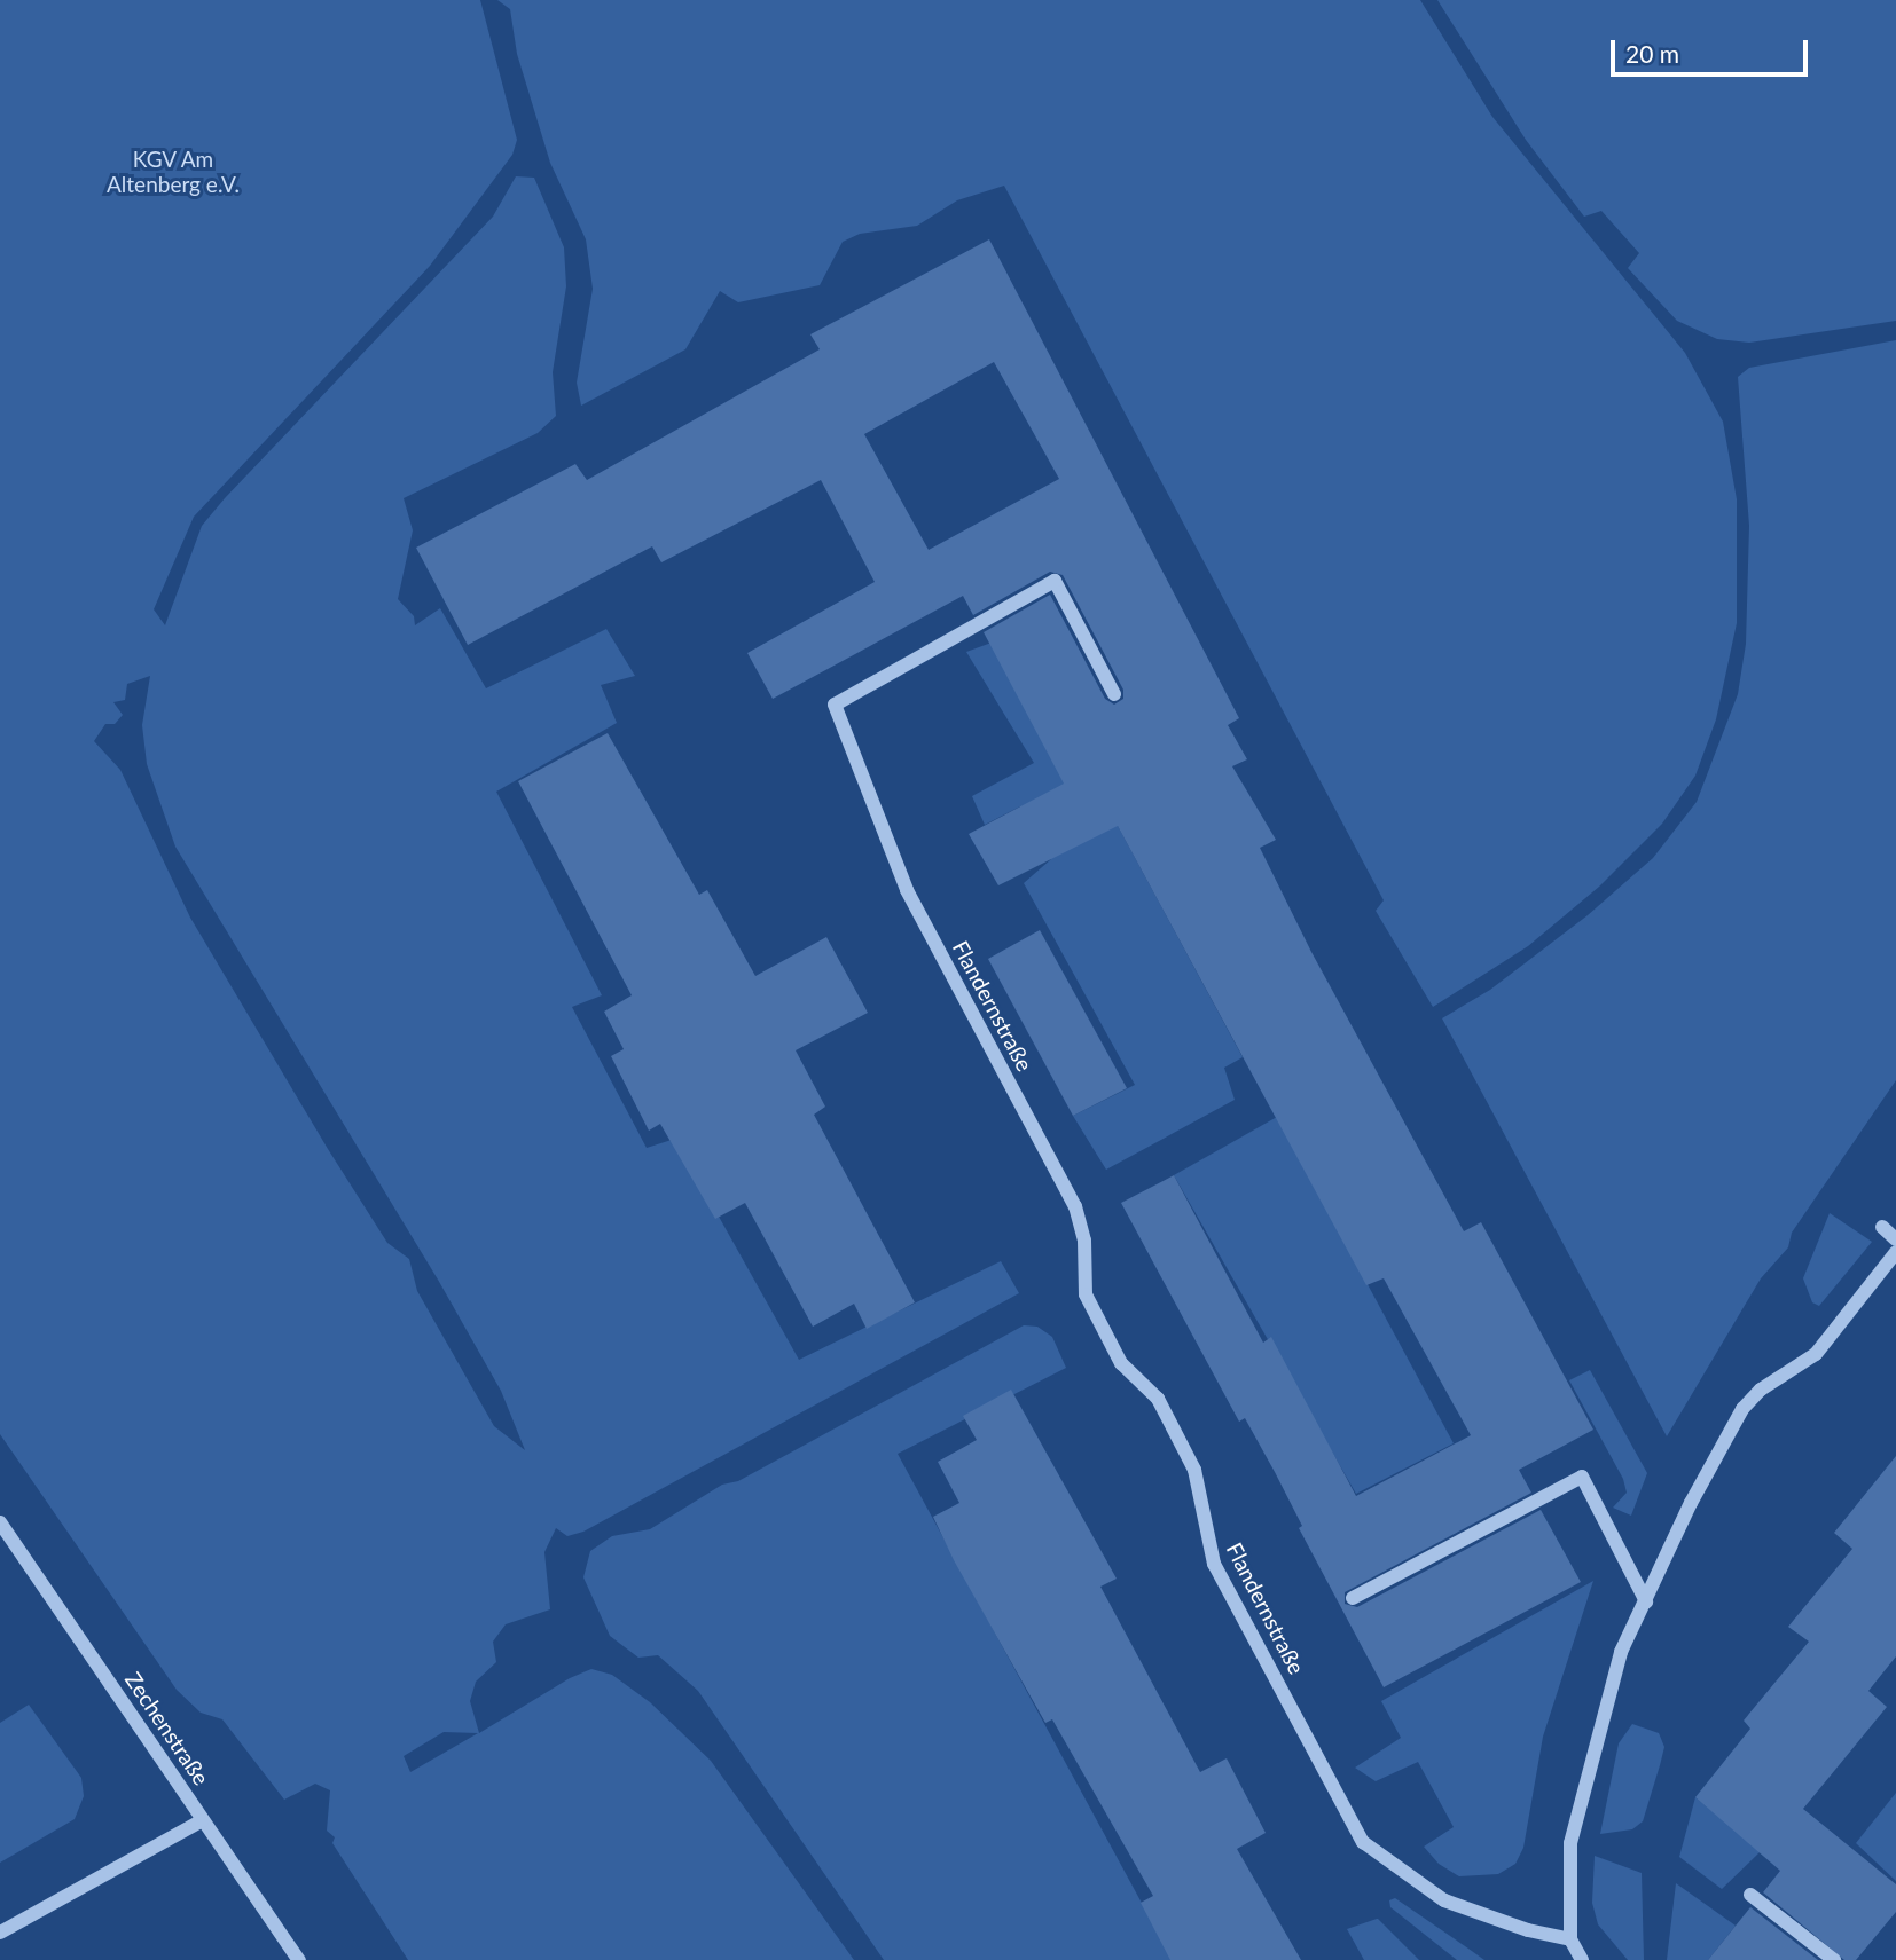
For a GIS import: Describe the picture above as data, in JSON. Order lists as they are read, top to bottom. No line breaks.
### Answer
{"streets":{"street":["Flandernstraße","Zechenstraße"]},"parks":["KGV Am Altenberg e.V."],"scale_bar":"20 m"}
